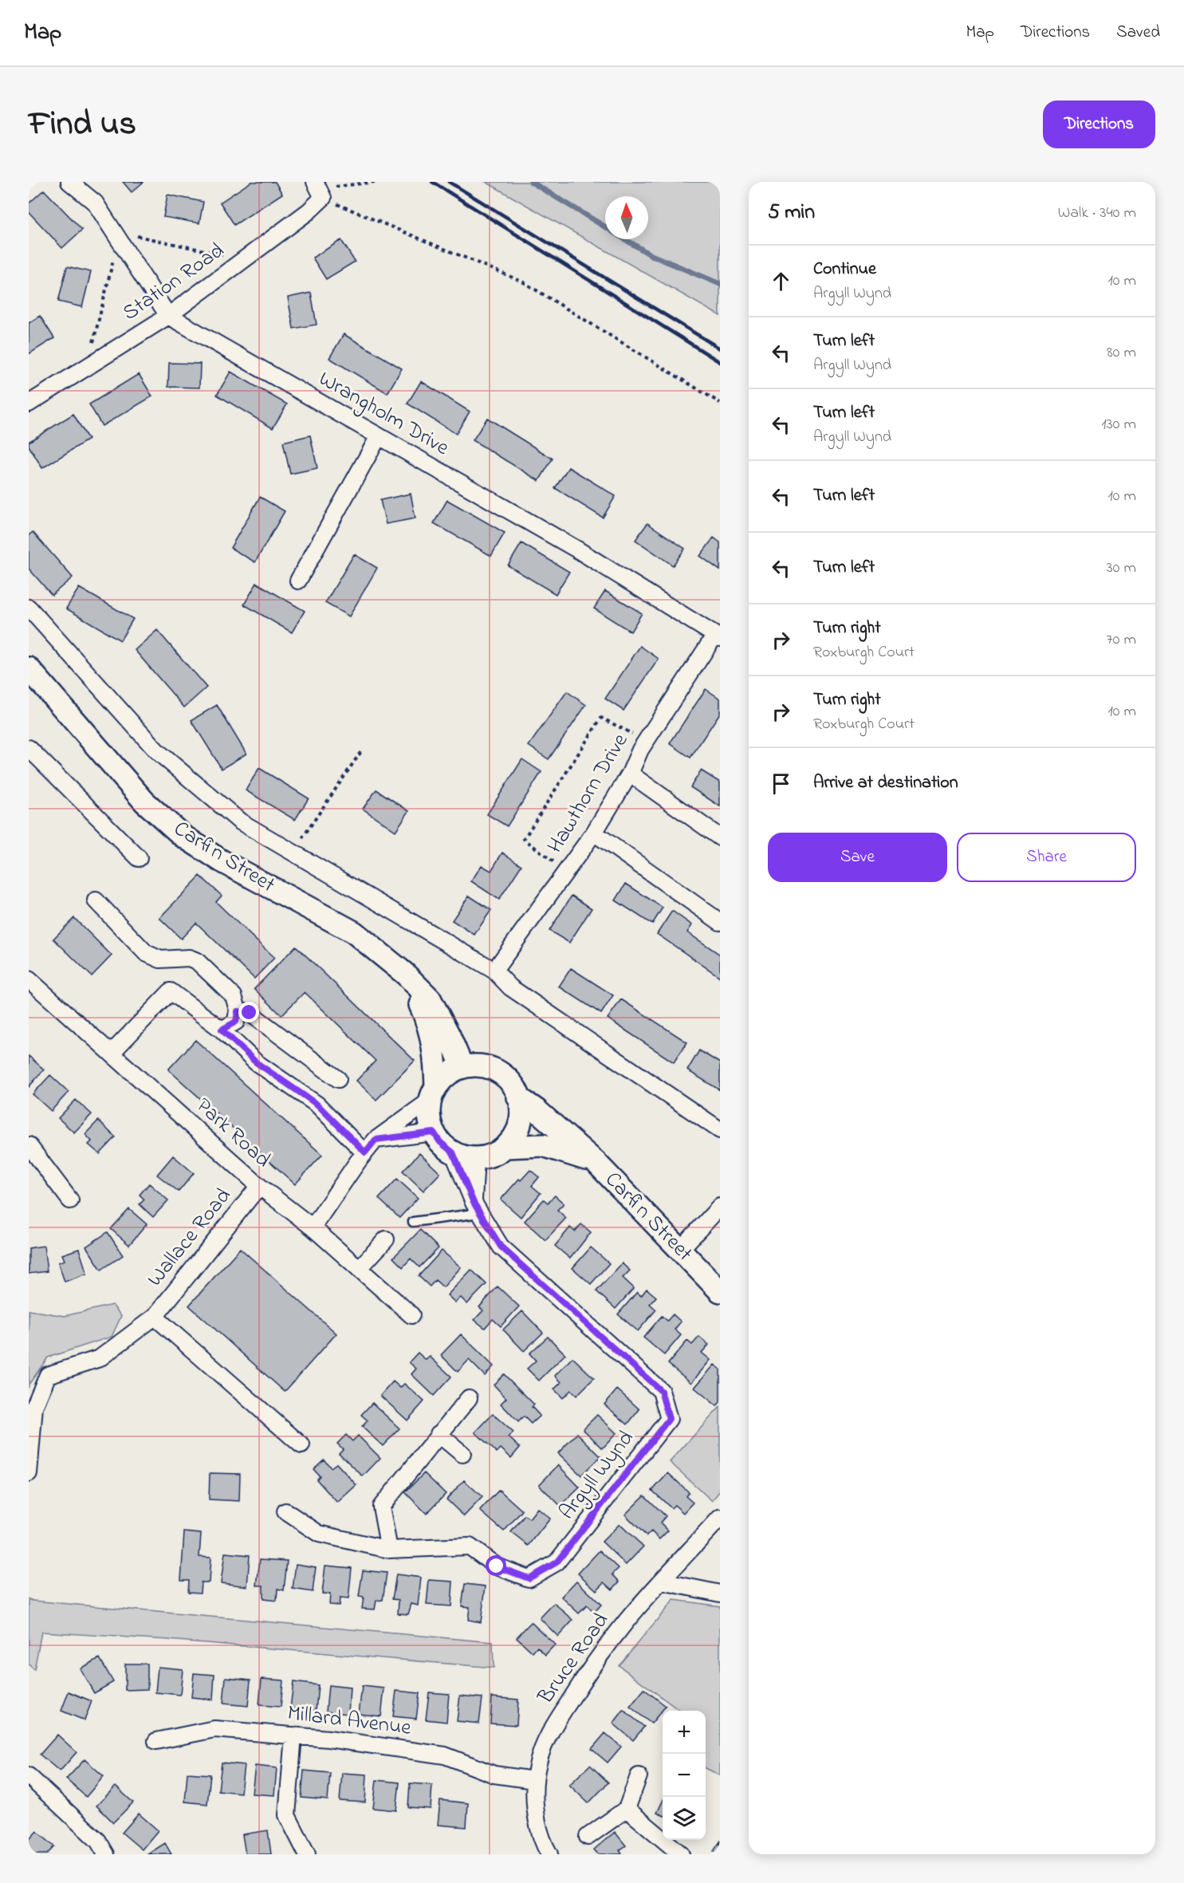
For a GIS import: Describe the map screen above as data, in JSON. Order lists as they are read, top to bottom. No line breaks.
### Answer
{"streets":{"main road":["Carfin Street"],"street":["Station Road","Wrangholm Drive","Hawthorn Drive","Park Road","Wallace Road","Argyll Wynd","Bruce Road","Millard Avenue"]},"crossings":[["Station Road","Wrangholm Drive"],["Wrangholm Drive","Hawthorn Drive"],["Carfin Street","Argyll Wynd"],["Park Road","Wallace Road"],["Bruce Road","Millard Avenue"]],"north":"top","page":{"header":"Map","nav":["Map","Directions","Saved"],"title":"Find us","buttons":["Directions",["Save","Share"]],"heading":["5 min","Walk · 340 m"],"list":[["Continue","Argyll Wynd","10 m"],["Turn left","Argyll Wynd","80 m"],["Turn left","Argyll Wynd","130 m"],["Turn left","10 m"],["Turn left","30 m"],["Turn right","Roxburgh Court","70 m"],["Turn right","Roxburgh Court","10 m"],"Arrive at destination"],"map_buttons":["+","−"]}}
